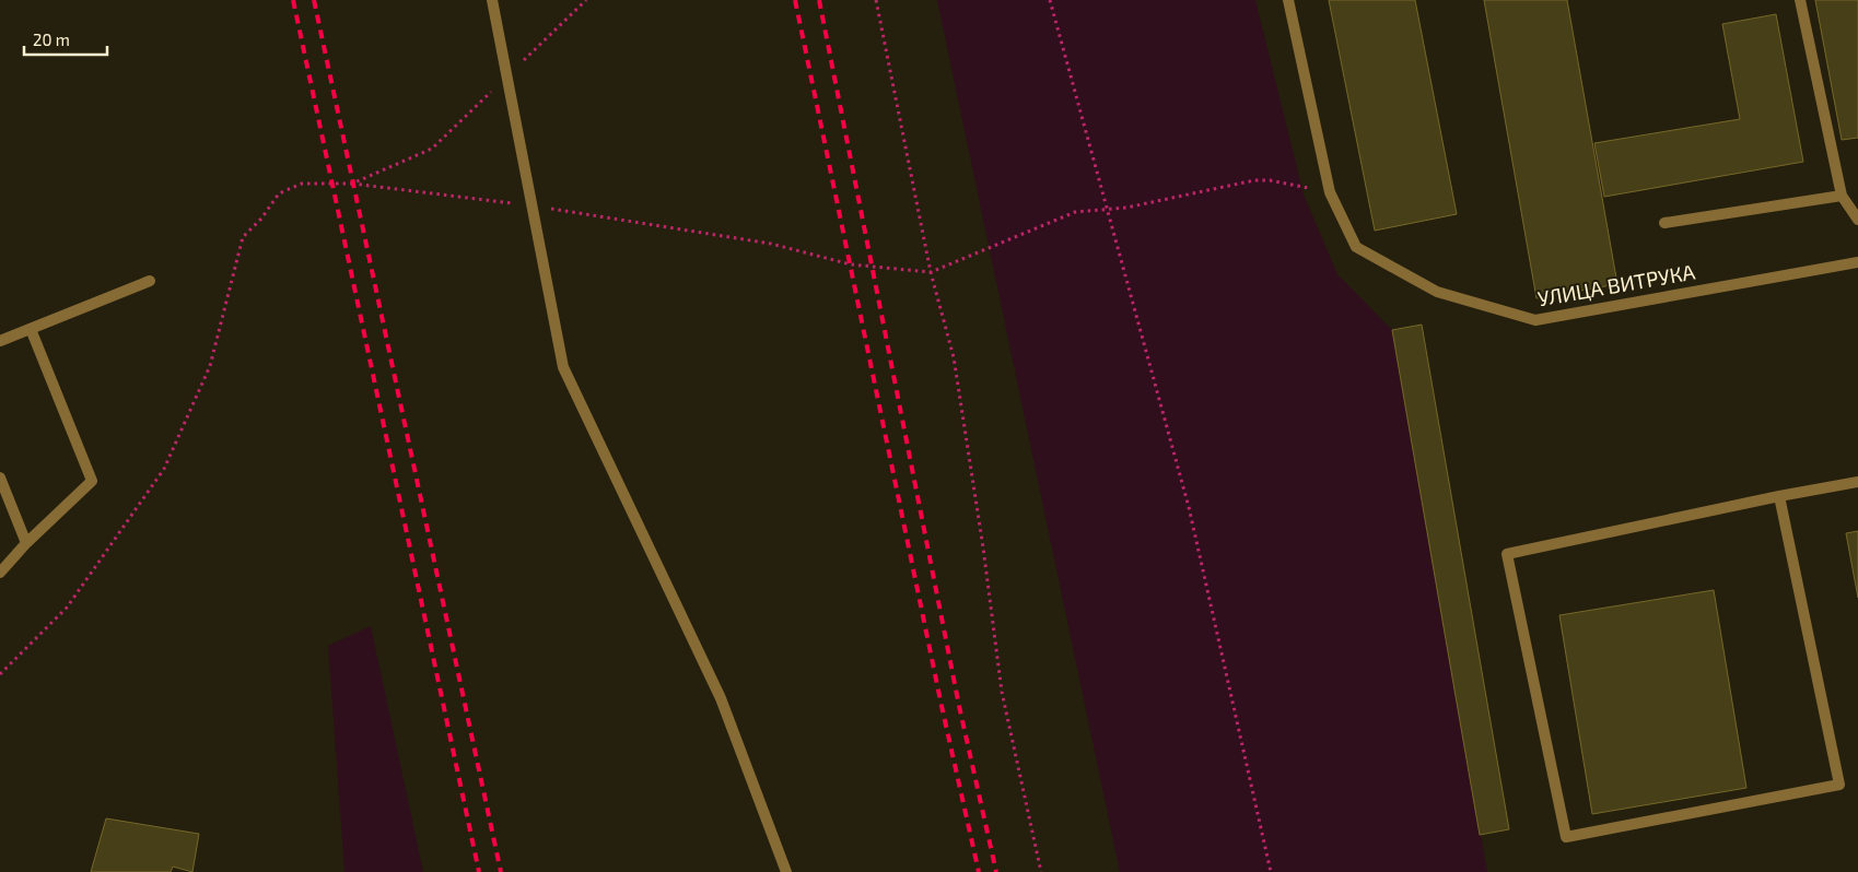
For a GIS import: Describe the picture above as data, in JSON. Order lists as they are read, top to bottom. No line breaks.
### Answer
{"streets":{"street":["УЛИЦА ВИТРУКА"]},"scale_bar":"20 m"}
